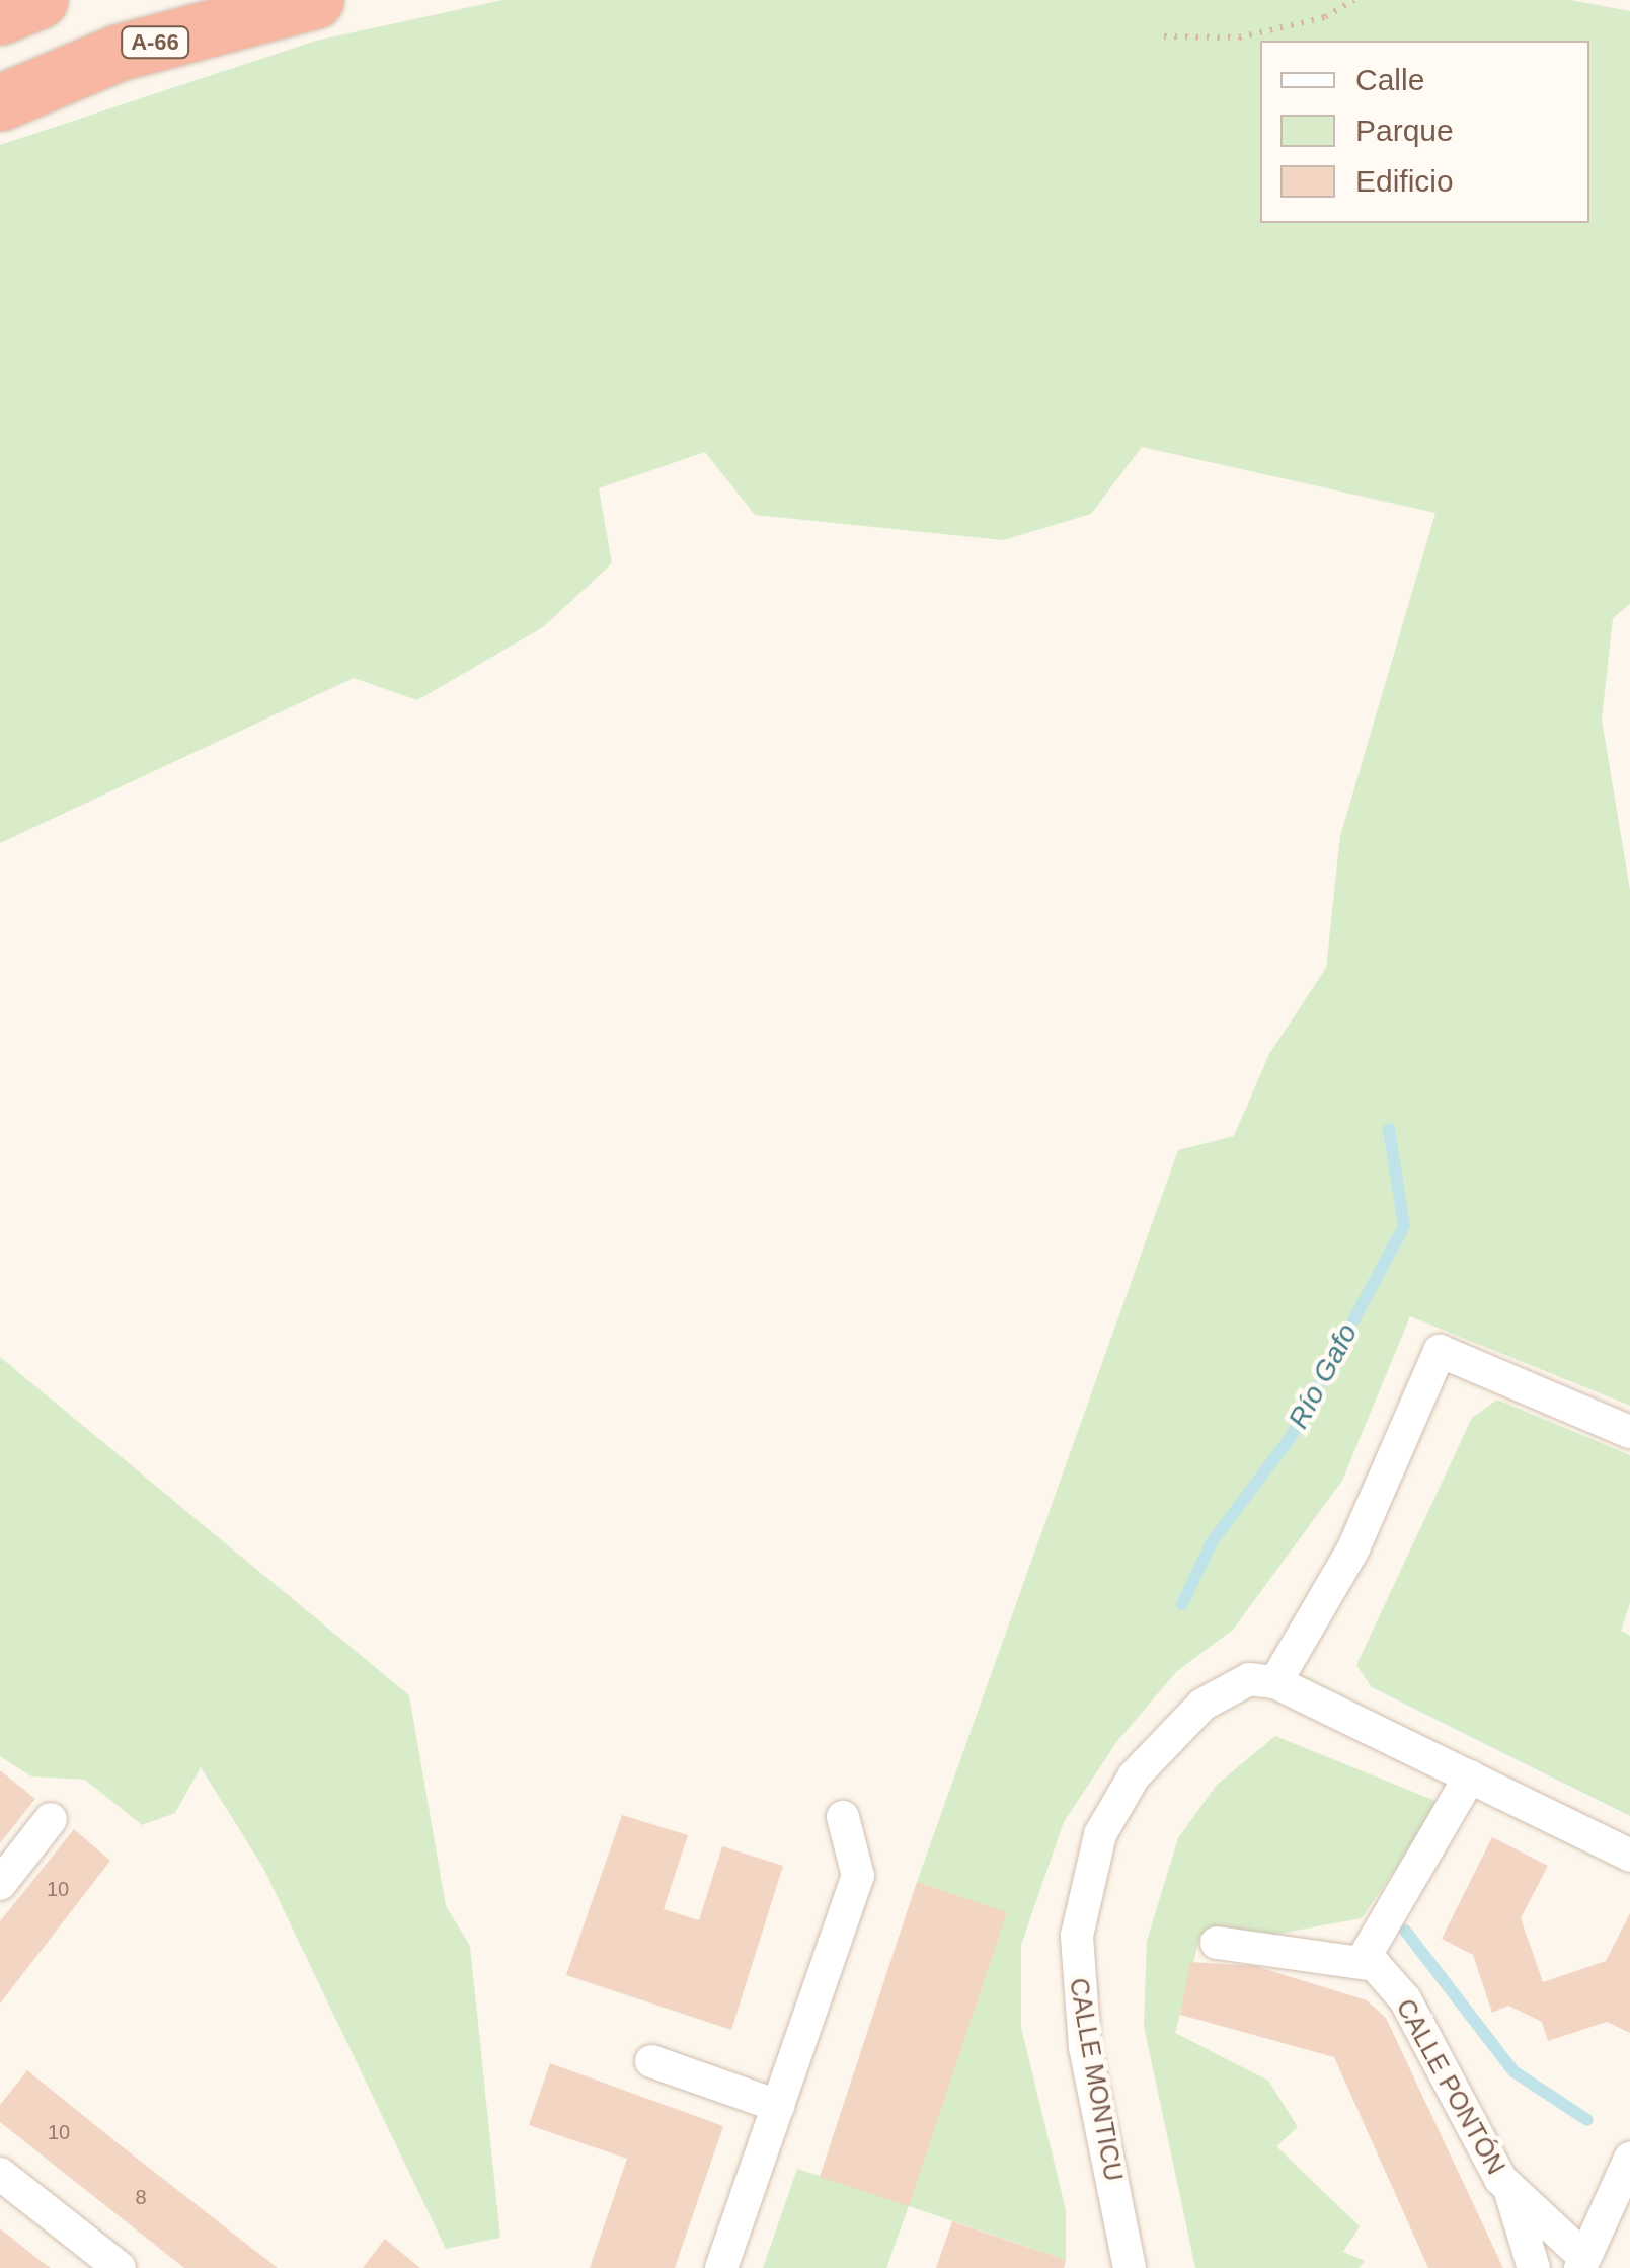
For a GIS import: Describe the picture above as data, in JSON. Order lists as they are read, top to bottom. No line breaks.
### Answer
{"streets":{"highway":["A-66"],"street":["CALLE MONTICU","CALLE PONTÓN"]},"water":["Río Gafo"],"house_numbers":["10","10","8"],"legend":["Calle","Parque","Edificio"]}
